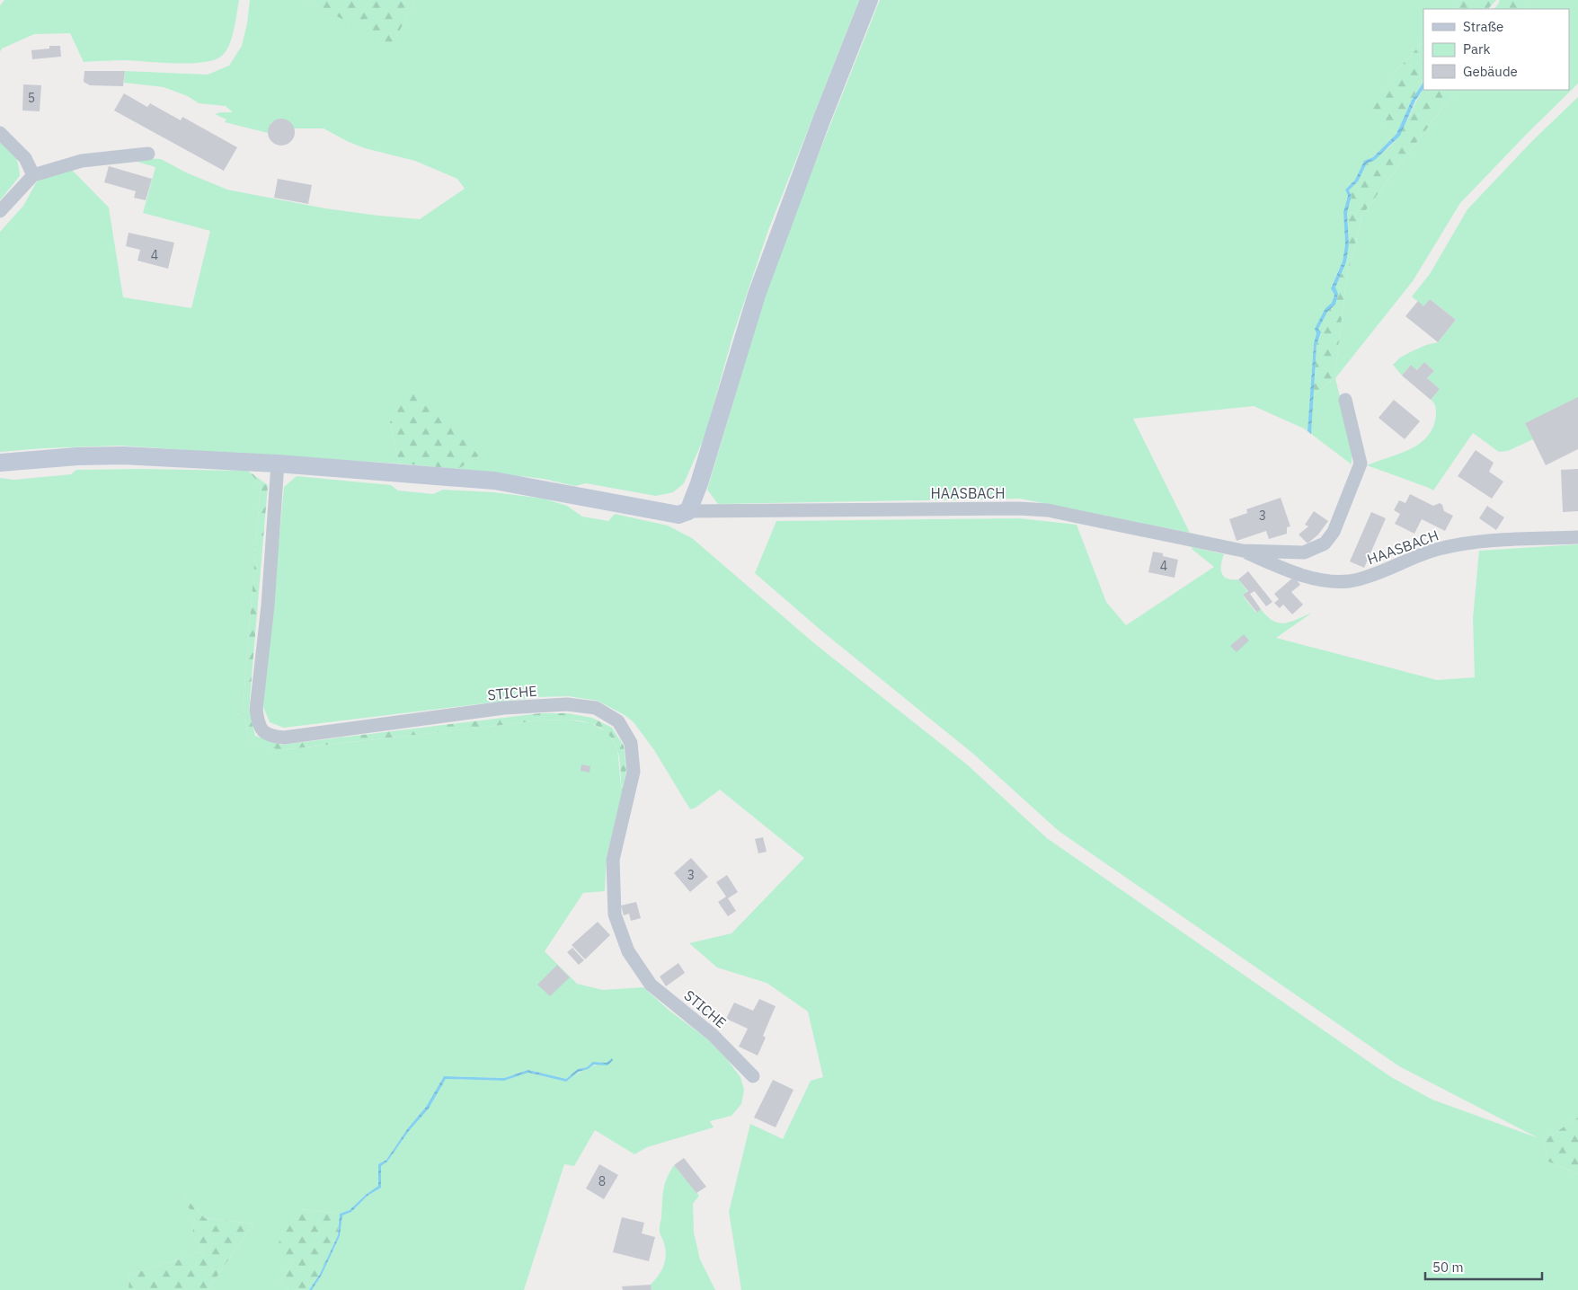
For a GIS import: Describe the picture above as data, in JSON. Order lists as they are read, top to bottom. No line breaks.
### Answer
{"streets":{"street":["HAASBACH","STICHE"]},"house_numbers":["5","4","3","4","3","8"],"legend":["Straße","Park","Gebäude"],"scale_bar":"50 m"}
